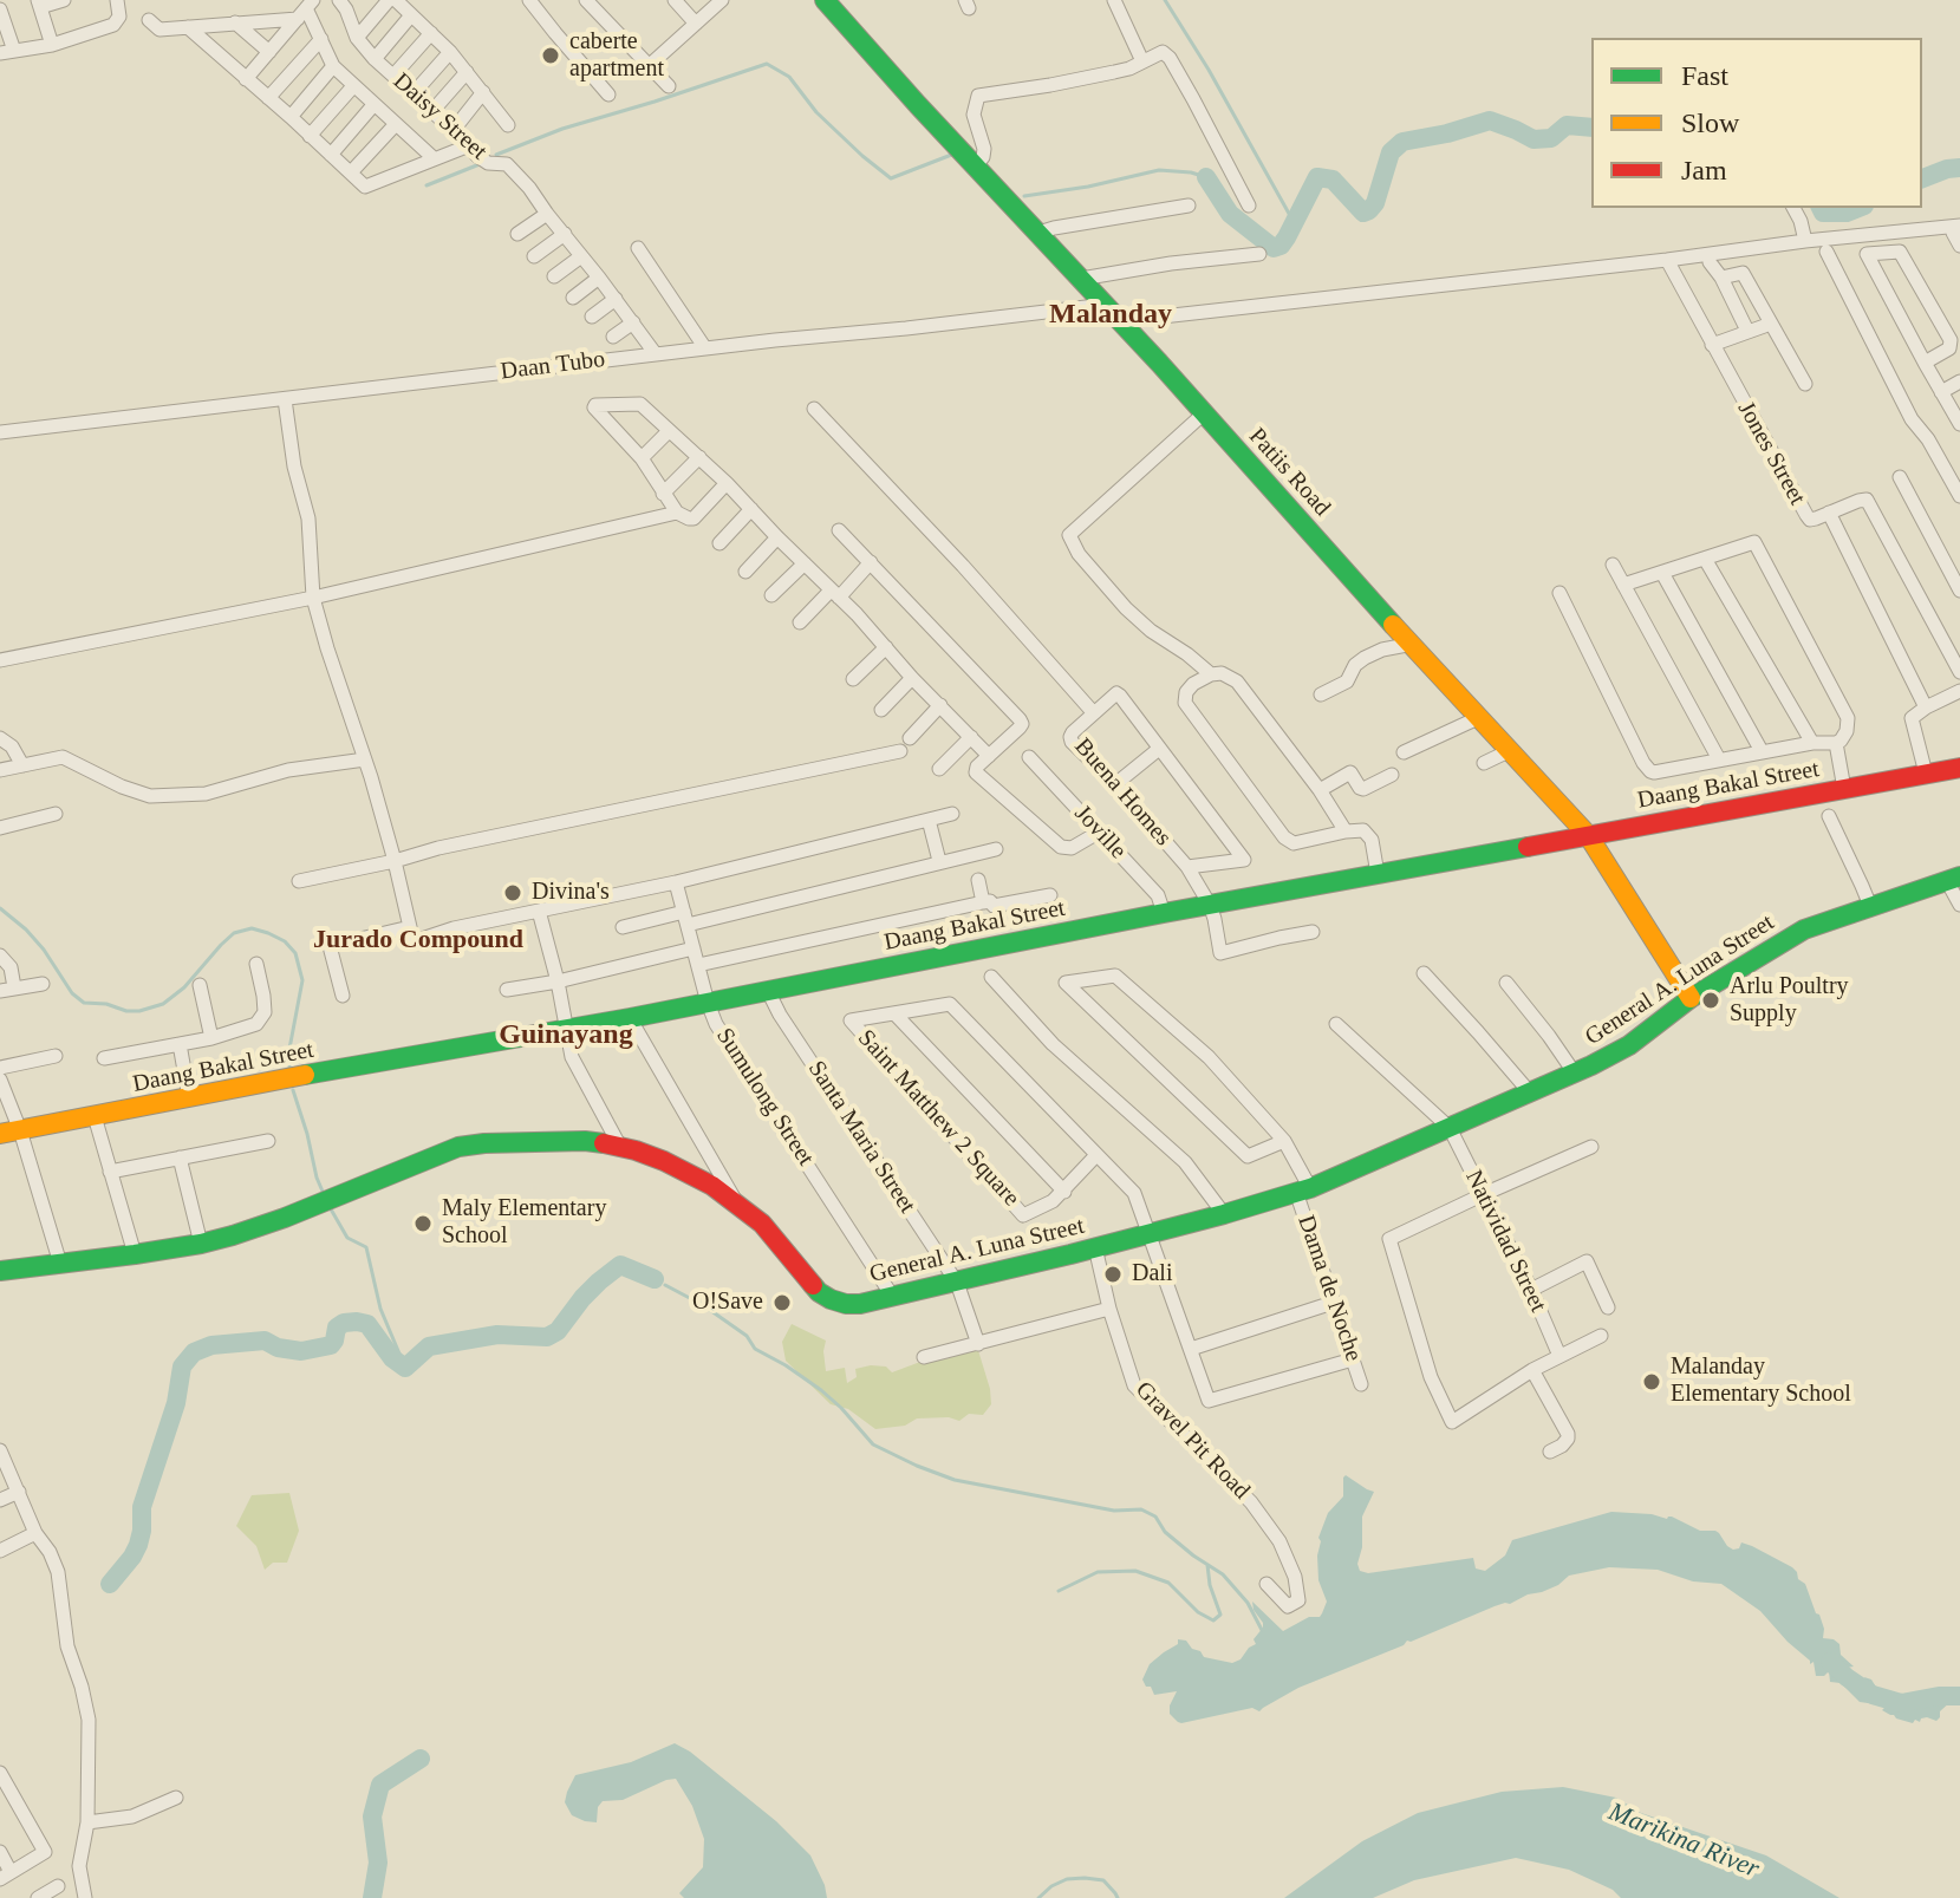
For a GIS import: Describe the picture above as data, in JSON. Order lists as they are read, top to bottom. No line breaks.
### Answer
{"streets":{"street":["Daisy Street","Daan Tubo","Jones Street","Patiis Road","Daang Bakal Street","Buena Homes","Joville","General A. Luna Street","Sumulong Street","Saint Matthew 2 Square","Santa Maria Street","Natividad Street","Dama de Noche","Gravel Pit Road"]},"crossings":[["Daisy Street","Daan Tubo"],["Daan Tubo","Patiis Road"],["Patiis Road","Daang Bakal Street"],["Patiis Road","General A. Luna Street"],["Daang Bakal Street","Buena Homes"],["Daang Bakal Street","Joville"],["Daang Bakal Street","Sumulong Street"],["Daang Bakal Street","Santa Maria Street"],["General A. Luna Street","Sumulong Street"],["General A. Luna Street","Saint Matthew 2 Square"],["General A. Luna Street","Santa Maria Street"],["General A. Luna Street","Natividad Street"],["General A. Luna Street","Dama de Noche"],["General A. Luna Street","Gravel Pit Road"],["Saint Matthew 2 Square","Dama de Noche"]],"districts":["Malanday","Jurado Compound","Guinayang"],"water":["Marikina River"],"places":["caberte apartment","Divina's","Arlu Poultry Supply","Maly Elementary School","Dali","O!Save","Malanday Elementary School"],"legend":["Fast","Slow","Jam"]}
